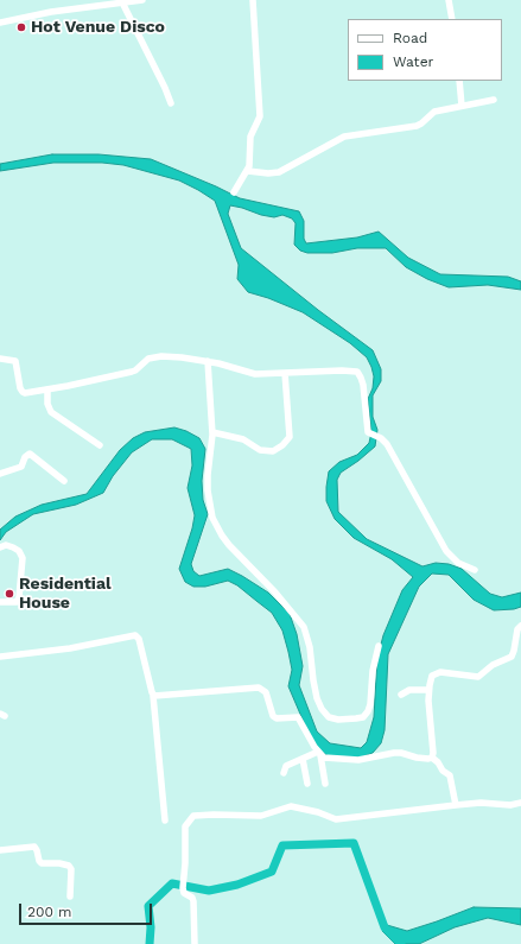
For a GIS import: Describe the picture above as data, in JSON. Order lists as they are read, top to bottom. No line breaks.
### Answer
{"places":["Hot Venue Disco","Residential House"],"legend":["Road","Water"],"scale_bar":"200 m"}
